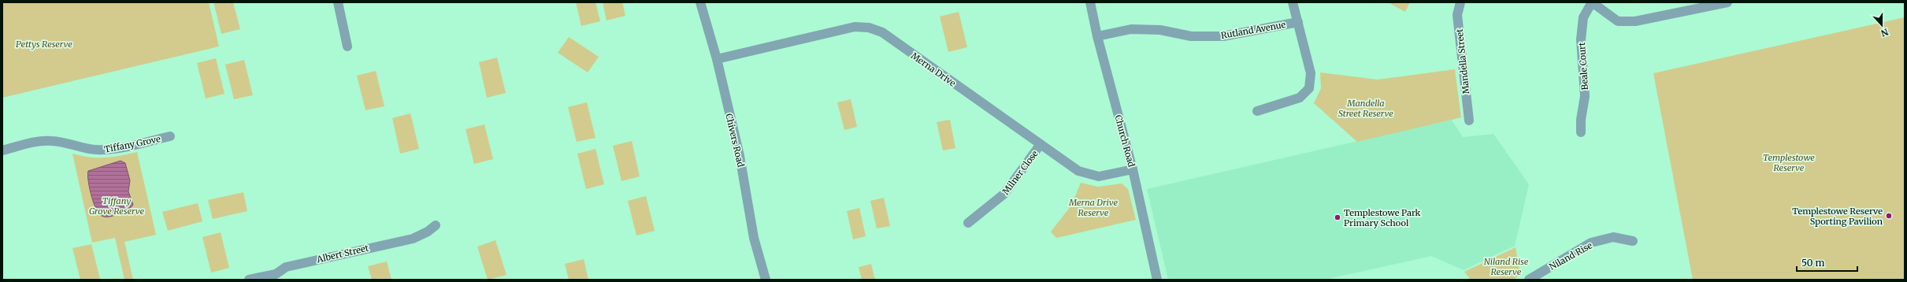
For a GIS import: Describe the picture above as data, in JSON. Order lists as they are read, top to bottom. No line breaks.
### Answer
{"streets":{"street":["Rutland Avenue","Mandella Street","Beale Court","Merna Drive","Chivers Road","Church Road","Tiffany Grove","Milner Close","Albert Street","Niland Rise"]},"crossings":[["Rutland Avenue","Church Road"],["Merna Drive","Chivers Road"],["Merna Drive","Church Road"],["Merna Drive","Milner Close"]],"parks":["Pettys Reserve","Mandella Street Reserve","Templestowe Reserve","Tiffany Grove Reserve","Merna Drive Reserve","Niland Rise Reserve"],"places":["Templestowe Reserve Sporting Pavilion","Templestowe Park Primary School"],"scale_bar":"50 m","north":"bottom"}
